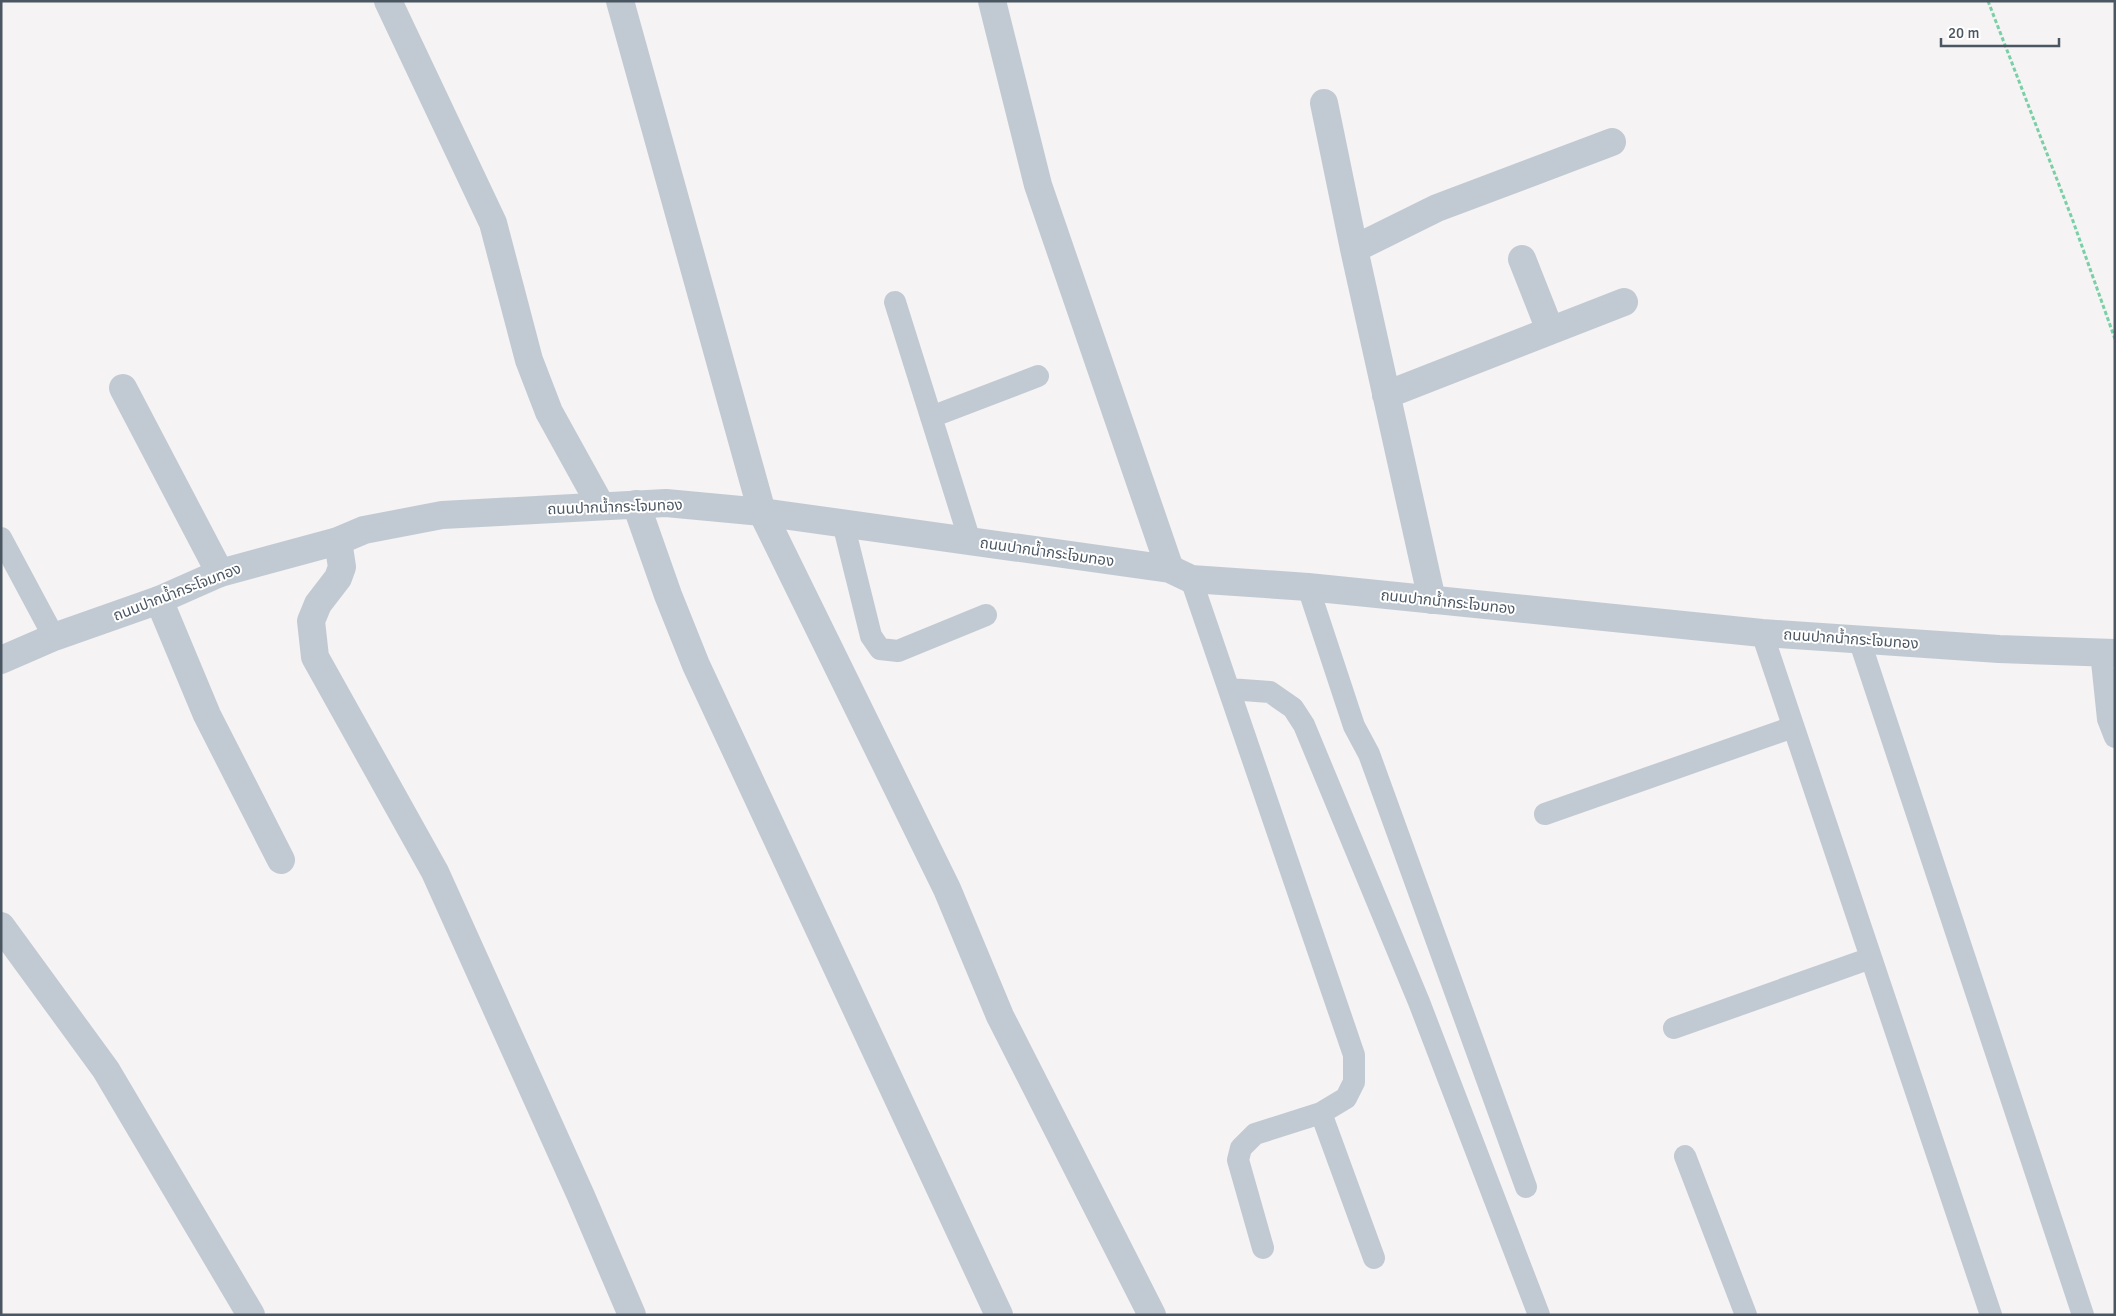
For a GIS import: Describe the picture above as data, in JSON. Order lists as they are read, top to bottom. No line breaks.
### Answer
{"streets":{"street":["ถนนปากน้ำกระโจมทอง"]},"scale_bar":"20 m"}
